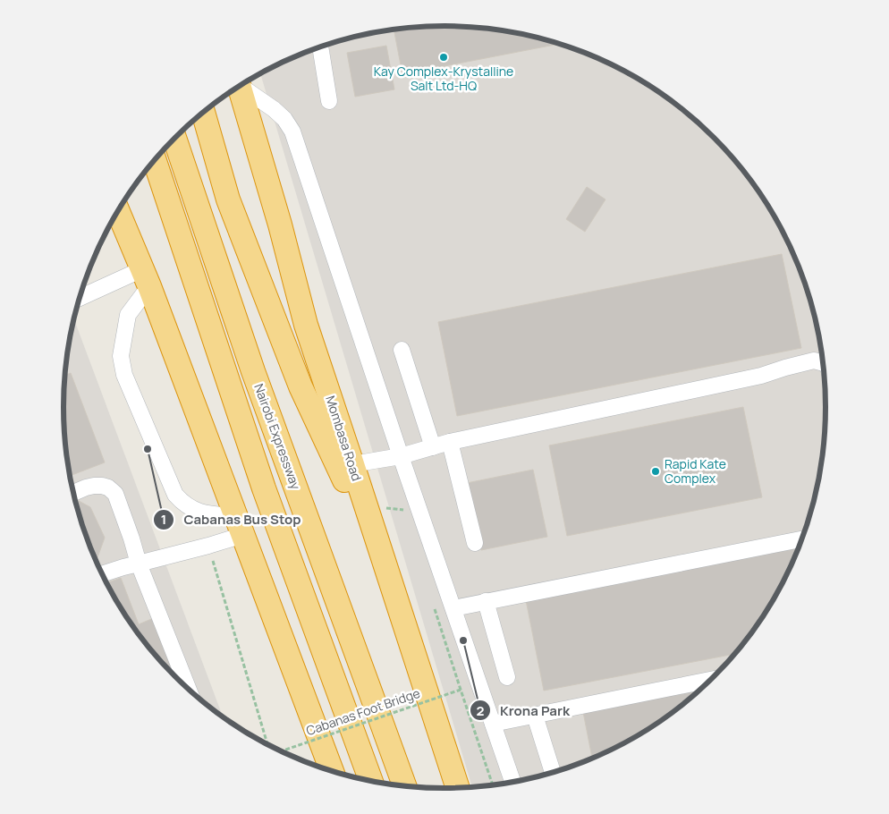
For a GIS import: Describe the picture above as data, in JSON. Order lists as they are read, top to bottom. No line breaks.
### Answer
{"streets":{"highway":["Nairobi Expressway","Mombasa Road"],"path":["Cabanas Foot Bridge"]},"places":["Kay Complex-Krystalline Salt Ltd-HQ","Cabanas Bus Stop","Rapid Kate Complex","Krona Park"]}
